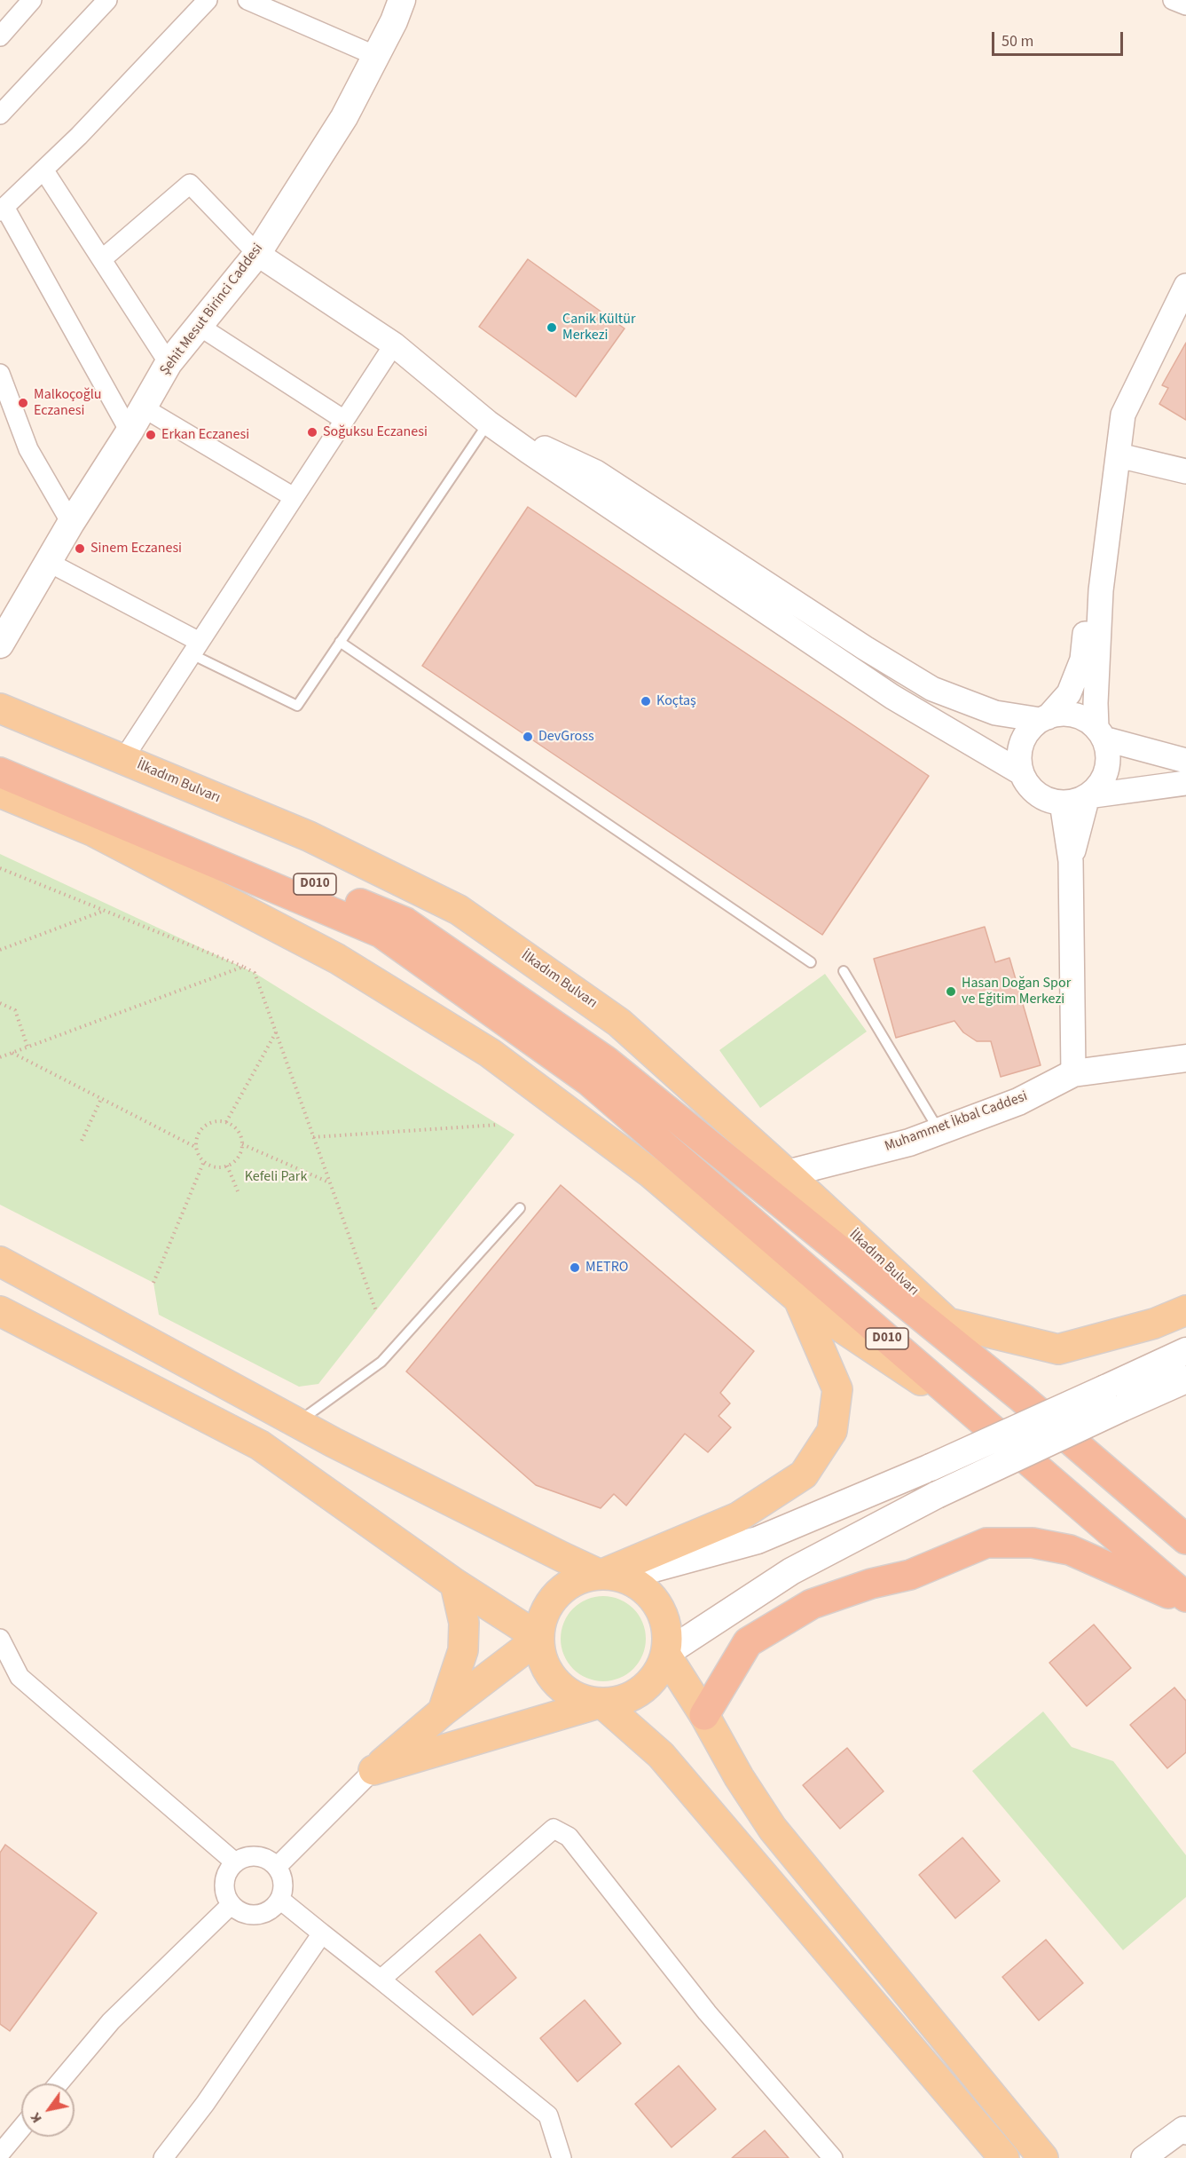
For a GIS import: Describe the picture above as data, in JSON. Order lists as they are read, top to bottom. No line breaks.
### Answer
{"streets":{"highway":["İlkadım Bulvarı","D010"],"main road":["Şehit Mesut Birinci Caddesi","Muhammet İkbal Caddesi"]},"crossings":[["İlkadım Bulvarı","Muhammet İkbal Caddesi"]],"parks":["Kefeli Park"],"places":["Canik Kültür Merkezi","Malkoçoğlu Eczanesi","Soğuksu Eczanesi","Erkan Eczanesi","Sinem Eczanesi","Koçtaş","DevGross","Hasan Doğan Spor ve Eğitim Merkezi","METRO"],"scale_bar":"50 m","north":"bottom left"}
